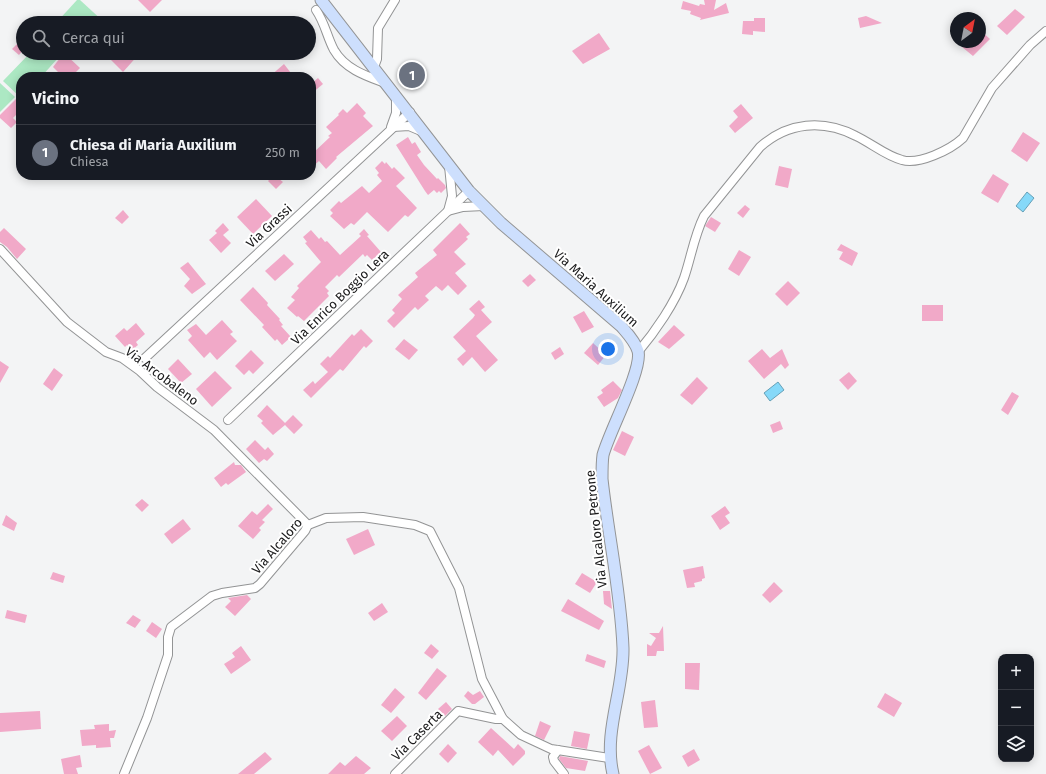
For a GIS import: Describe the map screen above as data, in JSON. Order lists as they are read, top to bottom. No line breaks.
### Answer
{"streets":{"street":["Via Grassi","Via Maria Auxilium","Via Enrico Boggio Lera","Via Arcobaleno","Via Alcaloro Petrone","Via Alcaloro","Via Caserta"]},"crossings":[["Via Grassi","Via Maria Auxilium"],["Via Maria Auxilium","Via Enrico Boggio Lera"],["Via Maria Auxilium","Via Alcaloro Petrone"],["Via Arcobaleno","Via Alcaloro"],["Via Alcaloro","Via Caserta"]],"north":"top right","page":{"search":"Cerca qui","pins":"1","heading":"Vicino","list":[{"mark":"1","name":"Chiesa di Maria Auxilium","note":"Chiesa","value":"250 m"}],"map_buttons":["+","−"]}}
